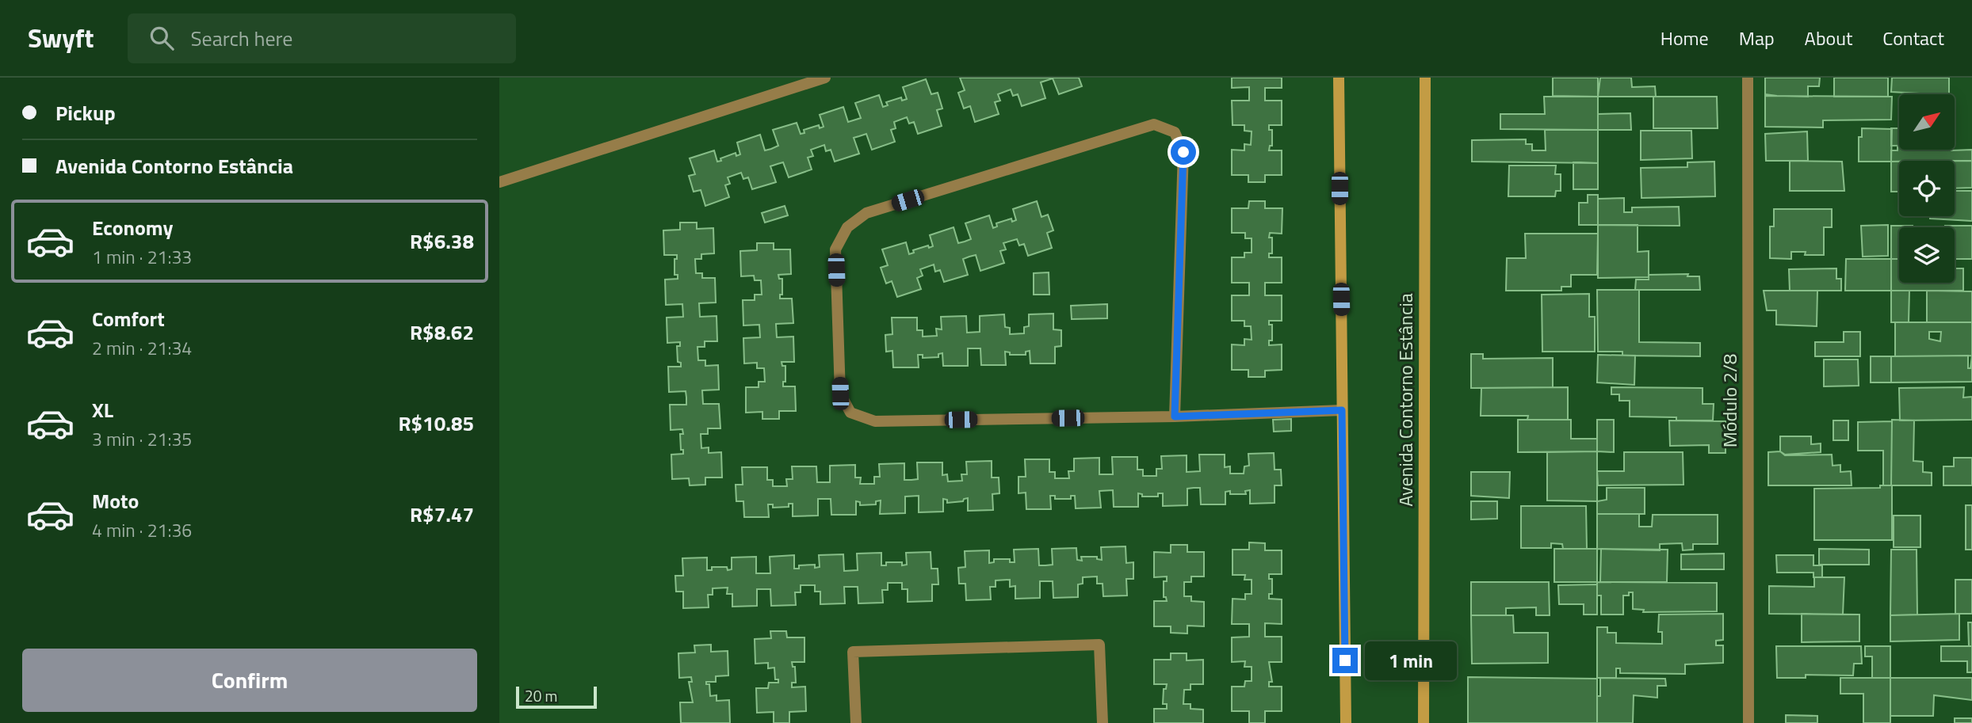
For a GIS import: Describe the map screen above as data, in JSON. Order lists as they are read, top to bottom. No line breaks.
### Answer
{"streets":{"street":["Avenida Contorno Estância","Módulo 2/8"]},"scale_bar":"20 m","north":"top right","page":{"header":"Swyft","search":"Search here","nav":["Home","Map","About","Contact"],"banner":["Pickup","Avenida Contorno Estância"],"list":[{"name":"Economy","note":"1 min · 21:33","value":"R$6.38"},{"name":"Comfort","note":"2 min · 21:34","value":"R$8.62"},{"name":"XL","note":"3 min · 21:35","value":"R$10.85"},{"name":"Moto","note":"4 min · 21:36","value":"R$7.47"}],"buttons":"Confirm","bubble":"1 min","scale":"20 m"}}
